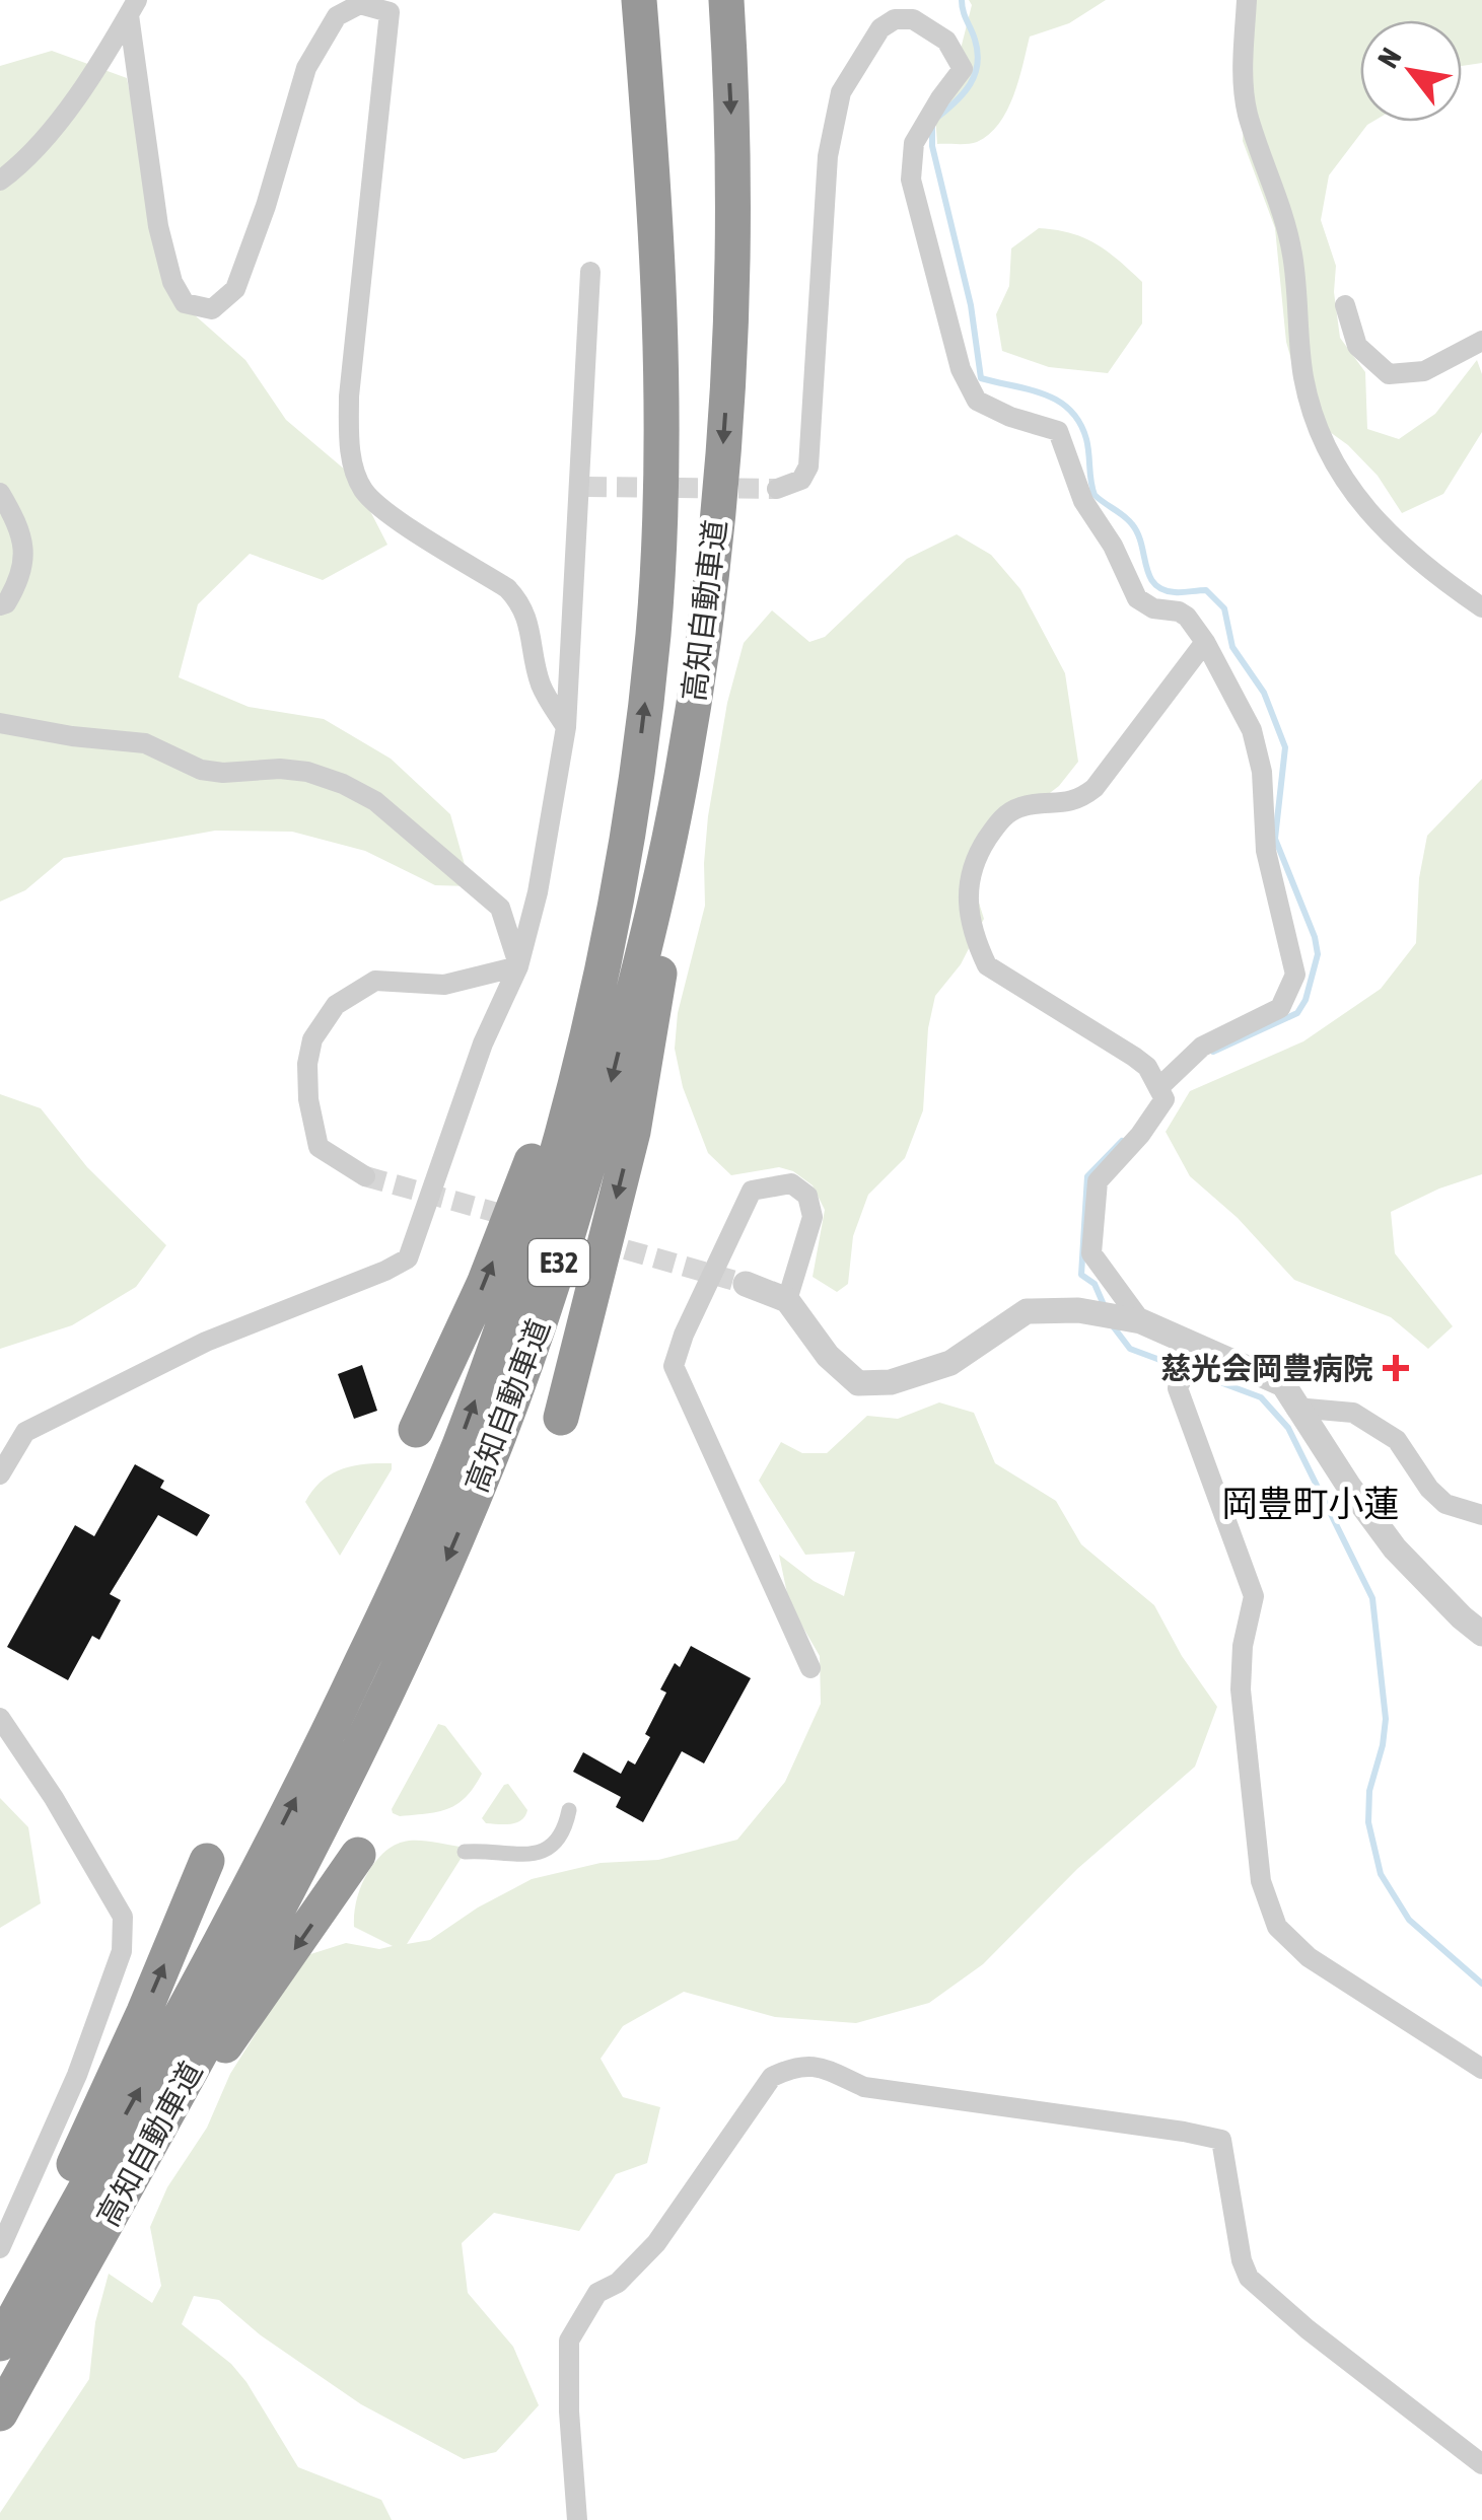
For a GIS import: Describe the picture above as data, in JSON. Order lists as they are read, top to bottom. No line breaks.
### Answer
{"streets":{"highway":["高知自動車道","E32"]},"districts":["岡豊町小蓮"],"places":{"health":["慈光会岡豊病院"]},"north":"top left"}
